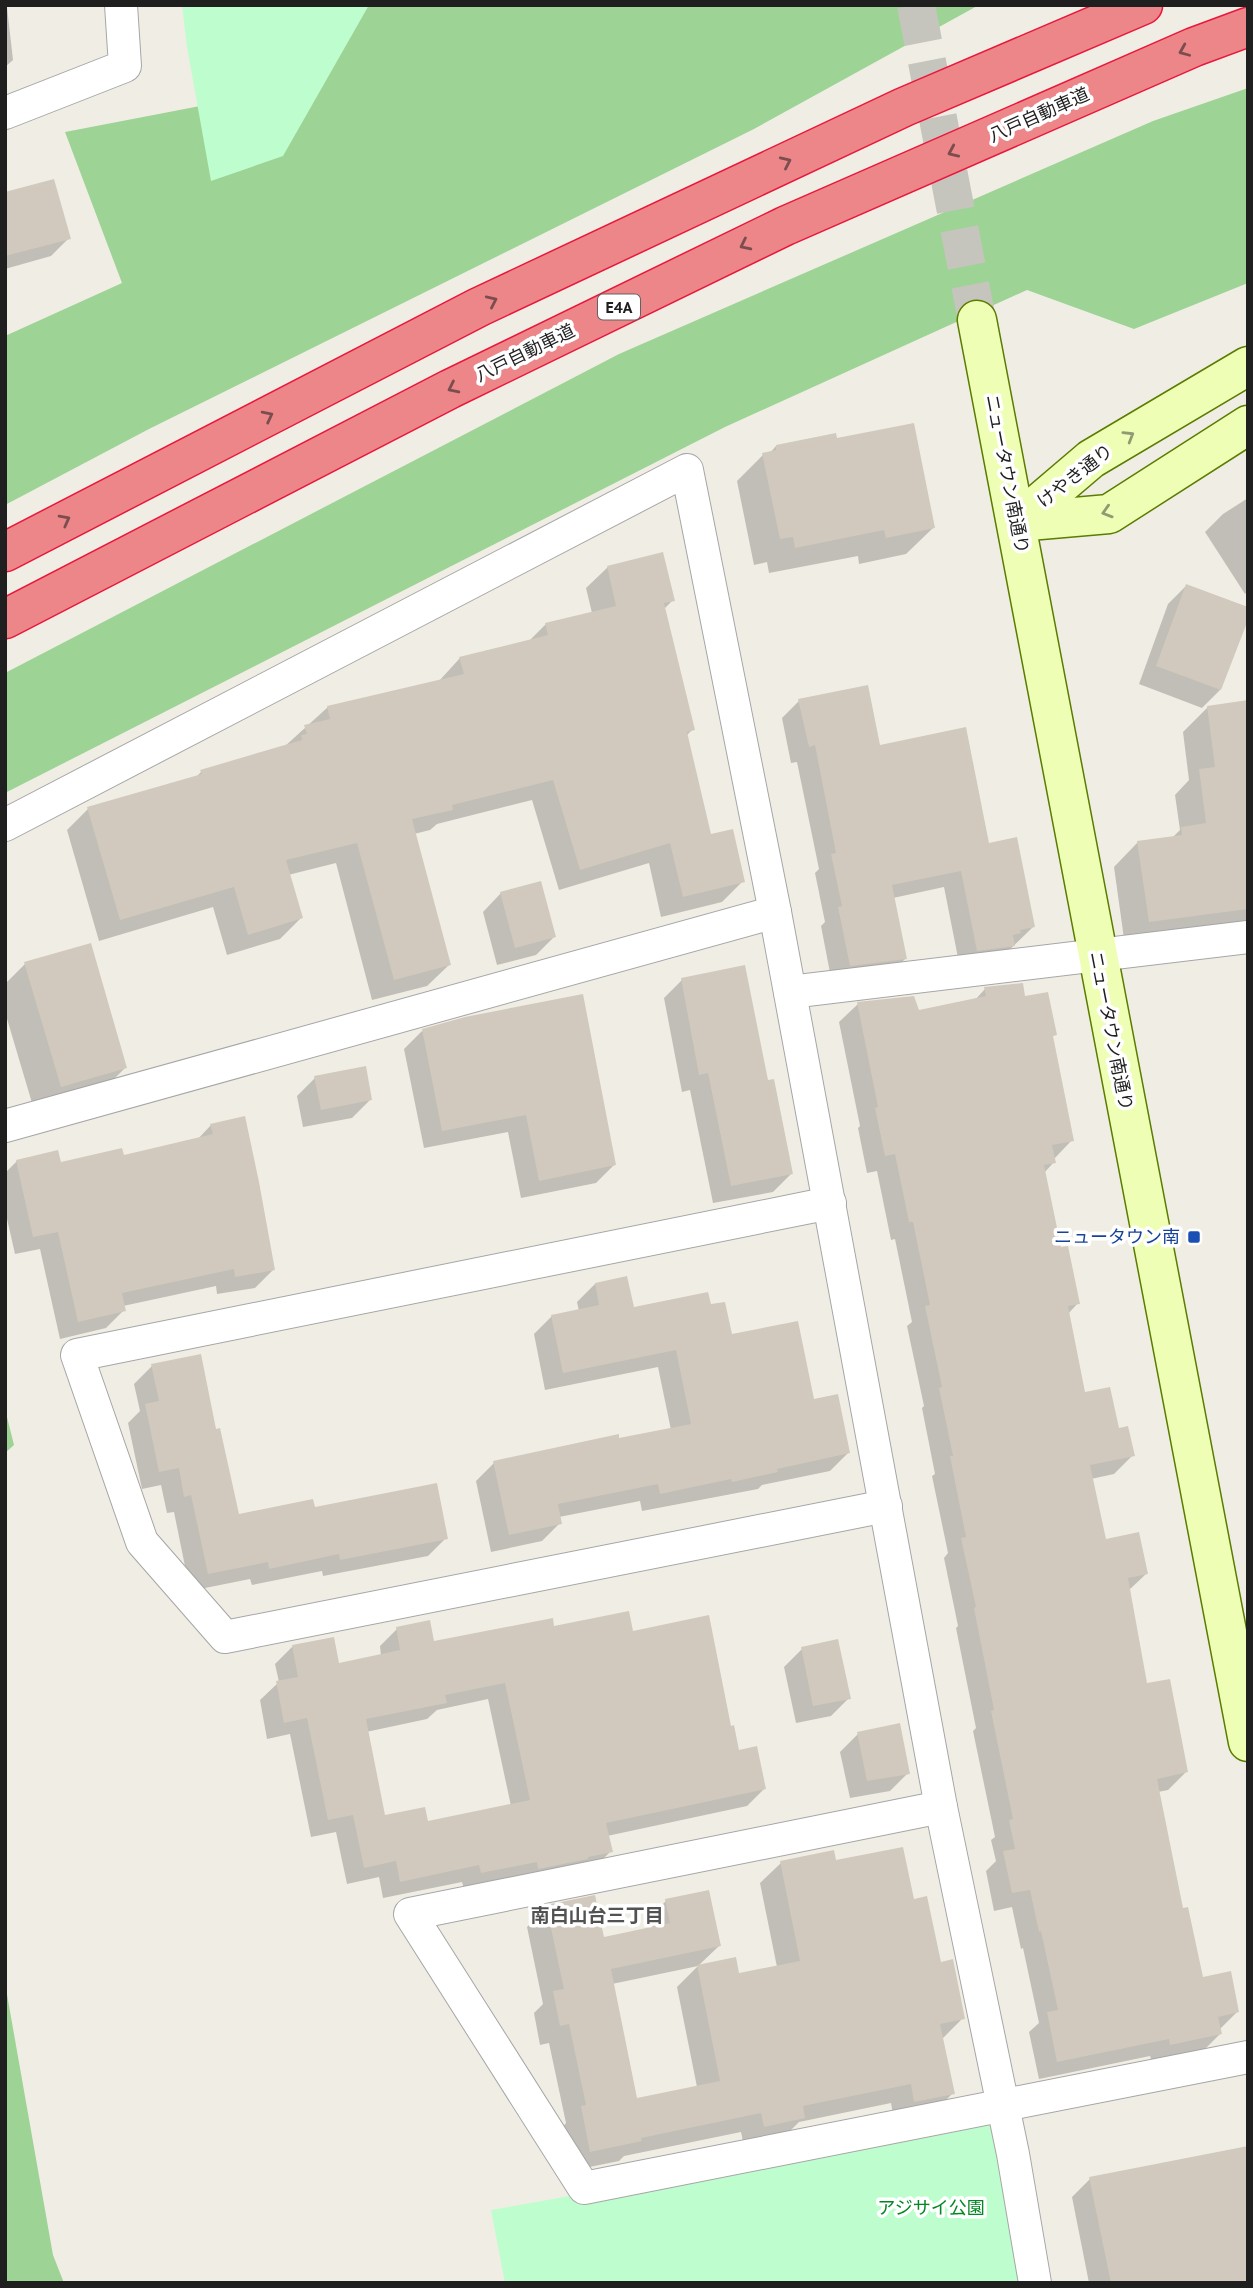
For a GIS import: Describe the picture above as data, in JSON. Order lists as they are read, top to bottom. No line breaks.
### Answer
{"streets":{"highway":["八戸自動車道","E4A"],"street":["ニュータウン南通り","けやき通り"]},"crossings":[["ニュータウン南通り","けやき通り"]],"districts":["南白山台三丁目"],"parks":["アジサイ公園"],"places":{"transit":["ニュータウン南"]}}
